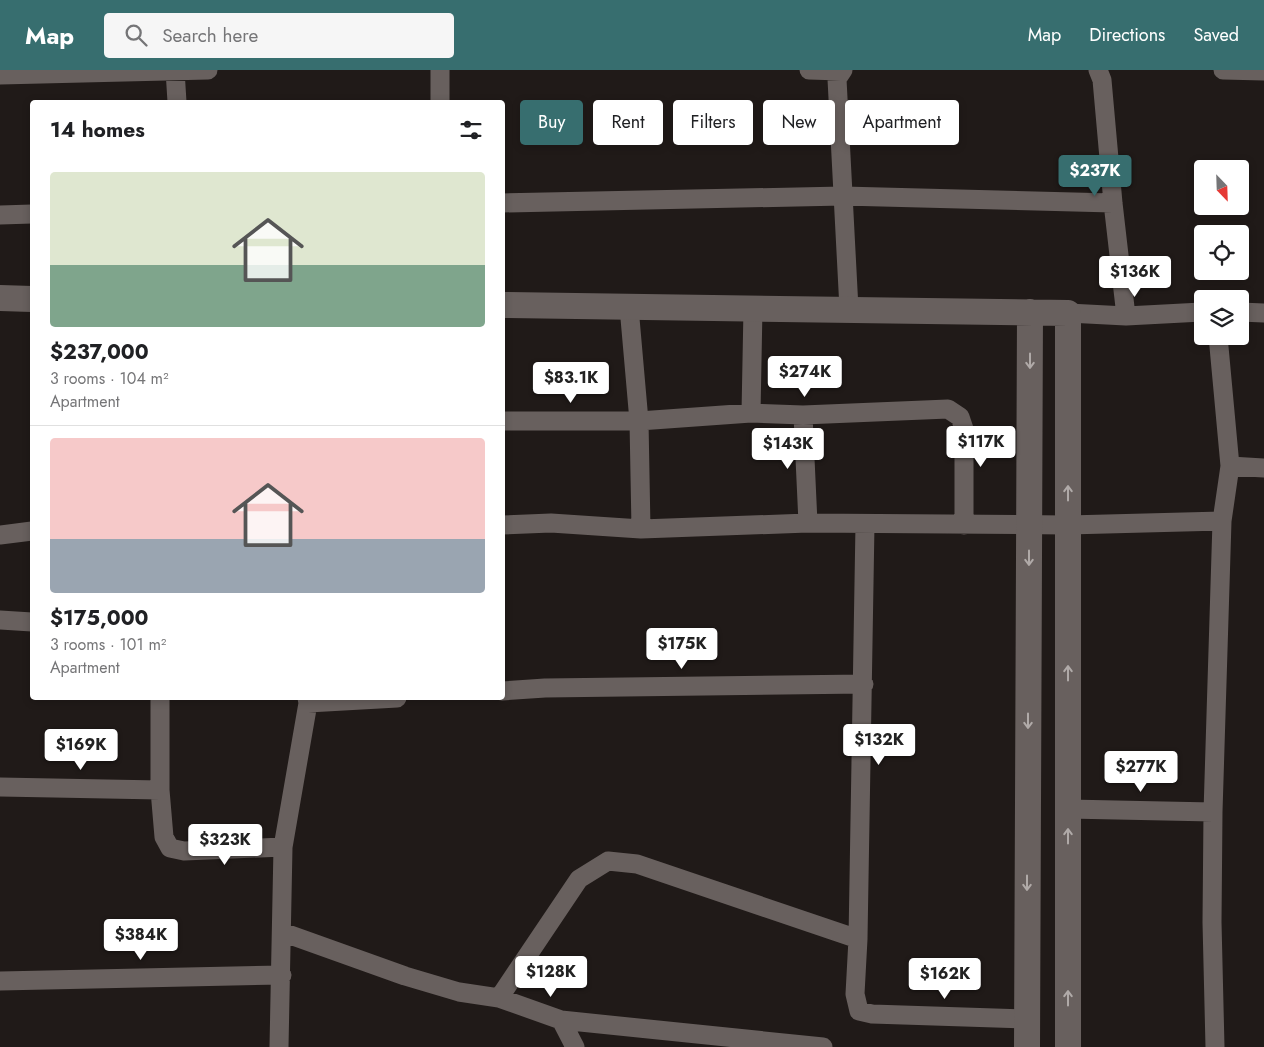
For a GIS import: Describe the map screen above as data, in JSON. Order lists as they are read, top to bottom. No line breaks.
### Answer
{"north":"bottom right","page":{"header":"Map","search":"Search here","nav":["Map","Directions","Saved"],"chip":["Buy","Rent","Filters","New","Apartment"],"heading":"14 homes","price":["$237K","$136K","$274K","$83.1K","$117K","$143K","$175K","$132K","$169K","$277K","$323K","$384K","$128K","$162K"],"list":[{"name":"$237,000","note":"3 rooms · 104 m² · Apartment"},{"name":"$175,000","note":"3 rooms · 101 m² · Apartment"}]}}
